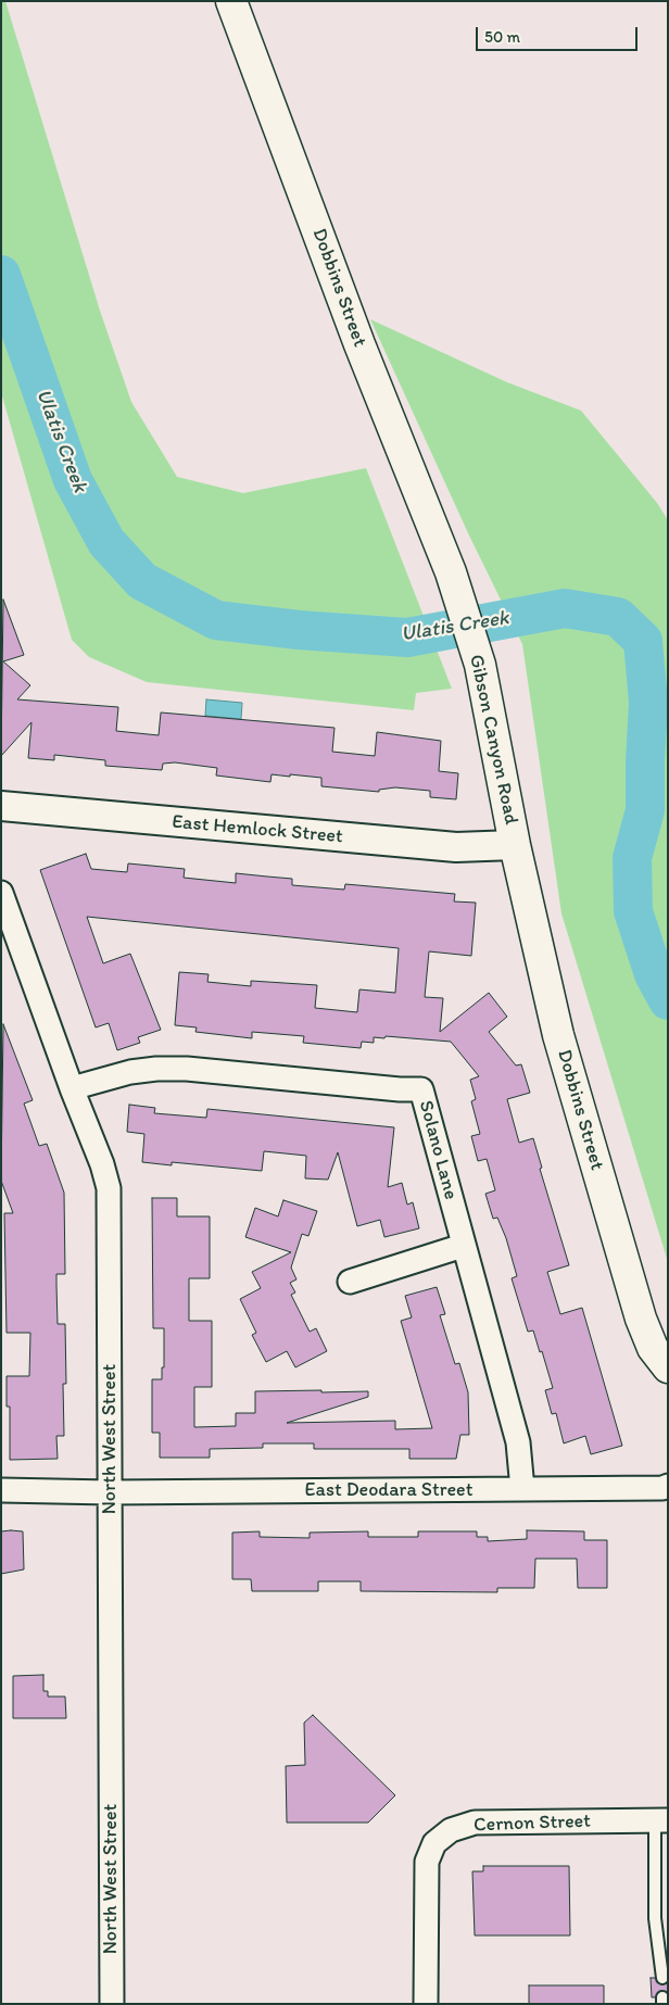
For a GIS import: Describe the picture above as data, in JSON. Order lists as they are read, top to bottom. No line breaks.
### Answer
{"streets":{"main road":["Dobbins Street","Gibson Canyon Road"],"street":["East Hemlock Street","Solano Lane","North West Street","East Deodara Street","Cernon Street"]},"crossings":[["Dobbins Street","Gibson Canyon Road"],["Dobbins Street","East Hemlock Street"],["Gibson Canyon Road","East Hemlock Street"],["Solano Lane","North West Street"],["Solano Lane","East Deodara Street"],["North West Street","East Deodara Street"]],"water":["Ulatis Creek"],"scale_bar":"50 m"}
